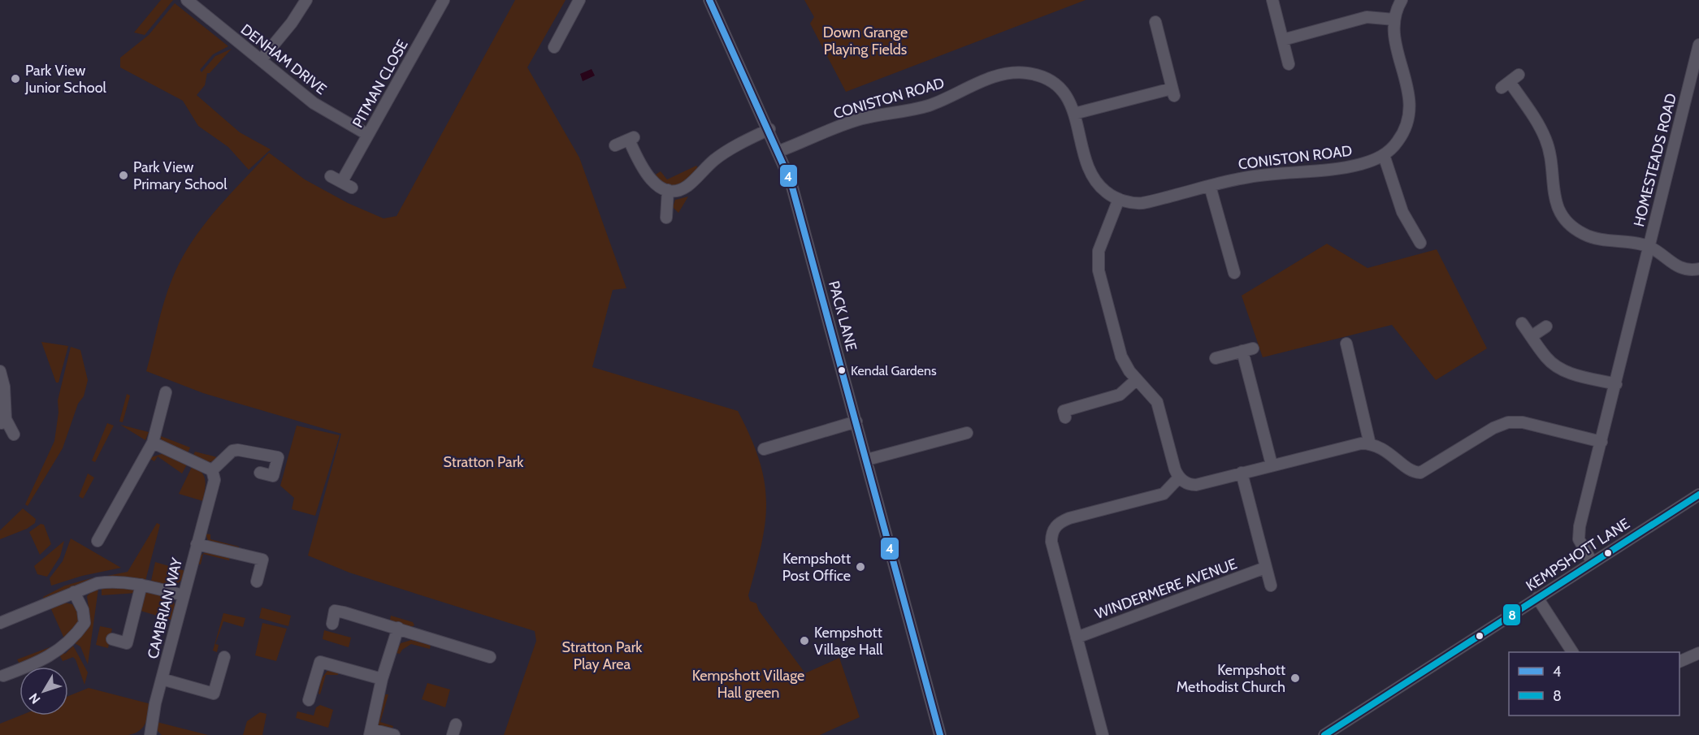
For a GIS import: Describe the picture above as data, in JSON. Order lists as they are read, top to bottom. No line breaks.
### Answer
{"streets":{"street":["DENHAM DRIVE","PITMAN CLOSE","CONISTON ROAD","HOMESTEADS ROAD","PACK LANE","KEMPSHOTT LANE","WINDERMERE AVENUE","CAMBRIAN WAY"]},"crossings":[["DENHAM DRIVE","PITMAN CLOSE"],["CONISTON ROAD","PACK LANE"],["HOMESTEADS ROAD","KEMPSHOTT LANE"]],"parks":["Down Grange Playing Fields","Stratton Park","Stratton Park Play Area","Kempshott Village Hall green"],"places":["Park View Junior School","Park View Primary School","Kendal Gardens","Kempshott Post Office","Kempshott Village Hall","Kempshott Methodist Church"],"lines":["transit line 4","transit line 8"],"legend":["4","8"],"north":"bottom left"}
